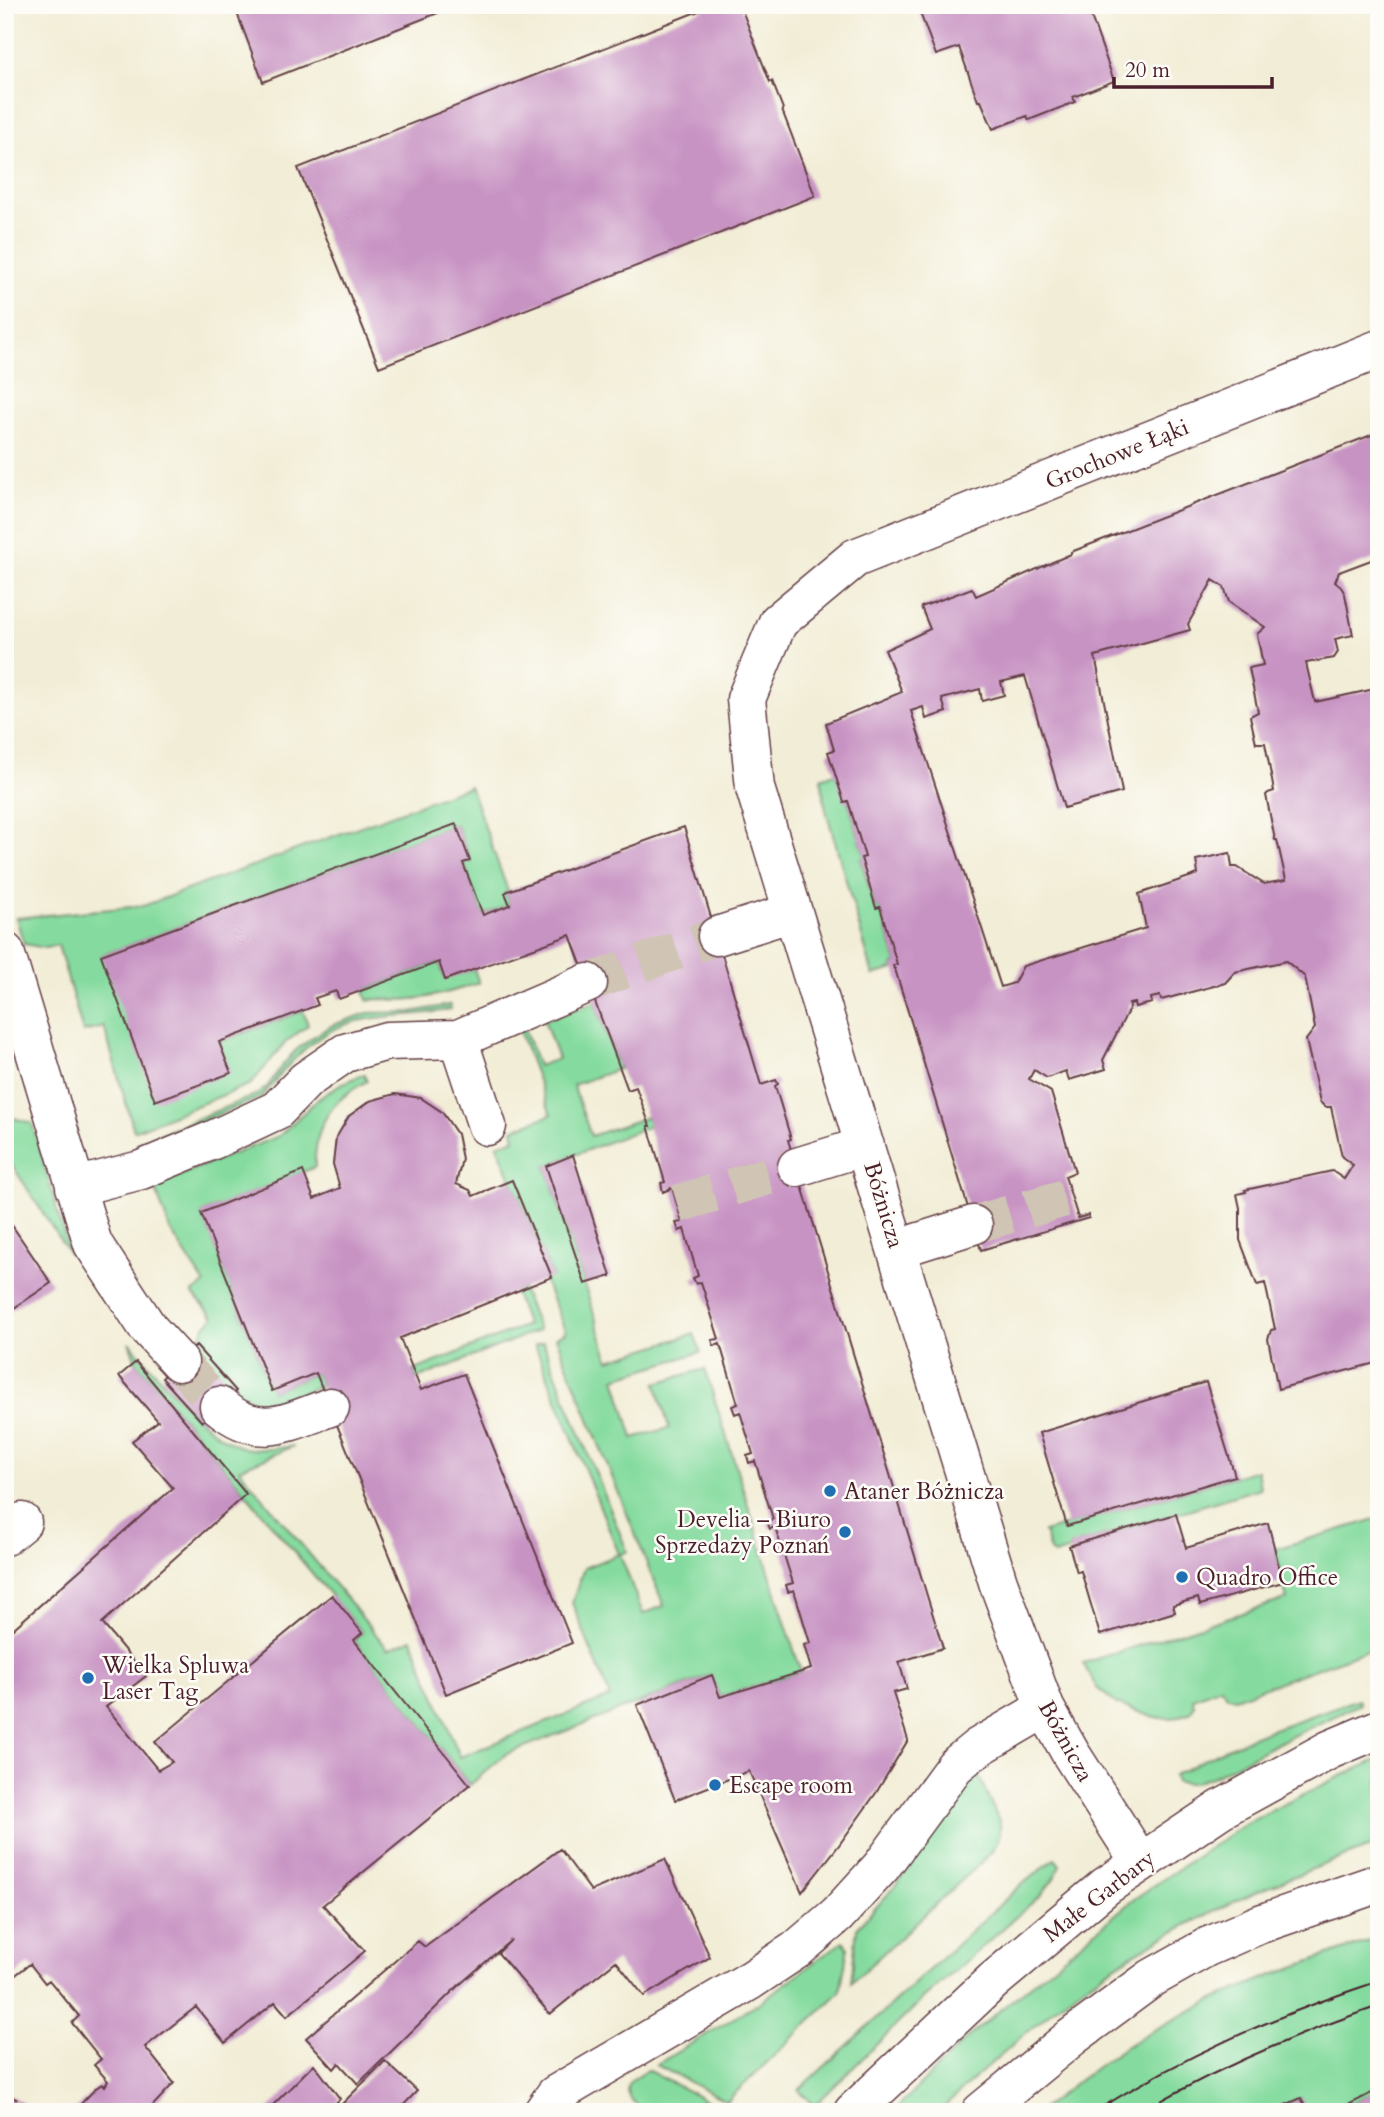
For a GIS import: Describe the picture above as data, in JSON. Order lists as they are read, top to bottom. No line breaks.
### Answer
{"streets":{"street":["Grochowe Łąki","Bóżnicza","Małe Garbary"]},"crossings":[["Grochowe Łąki","Bóżnicza"],["Bóżnicza","Małe Garbary"]],"places":["Ataner Bóżnicza","Develia – Biuro Sprzedaży Poznań","Quadro Office","Wielka Spluwa Laser Tag","Escape room"],"scale_bar":"20 m"}
